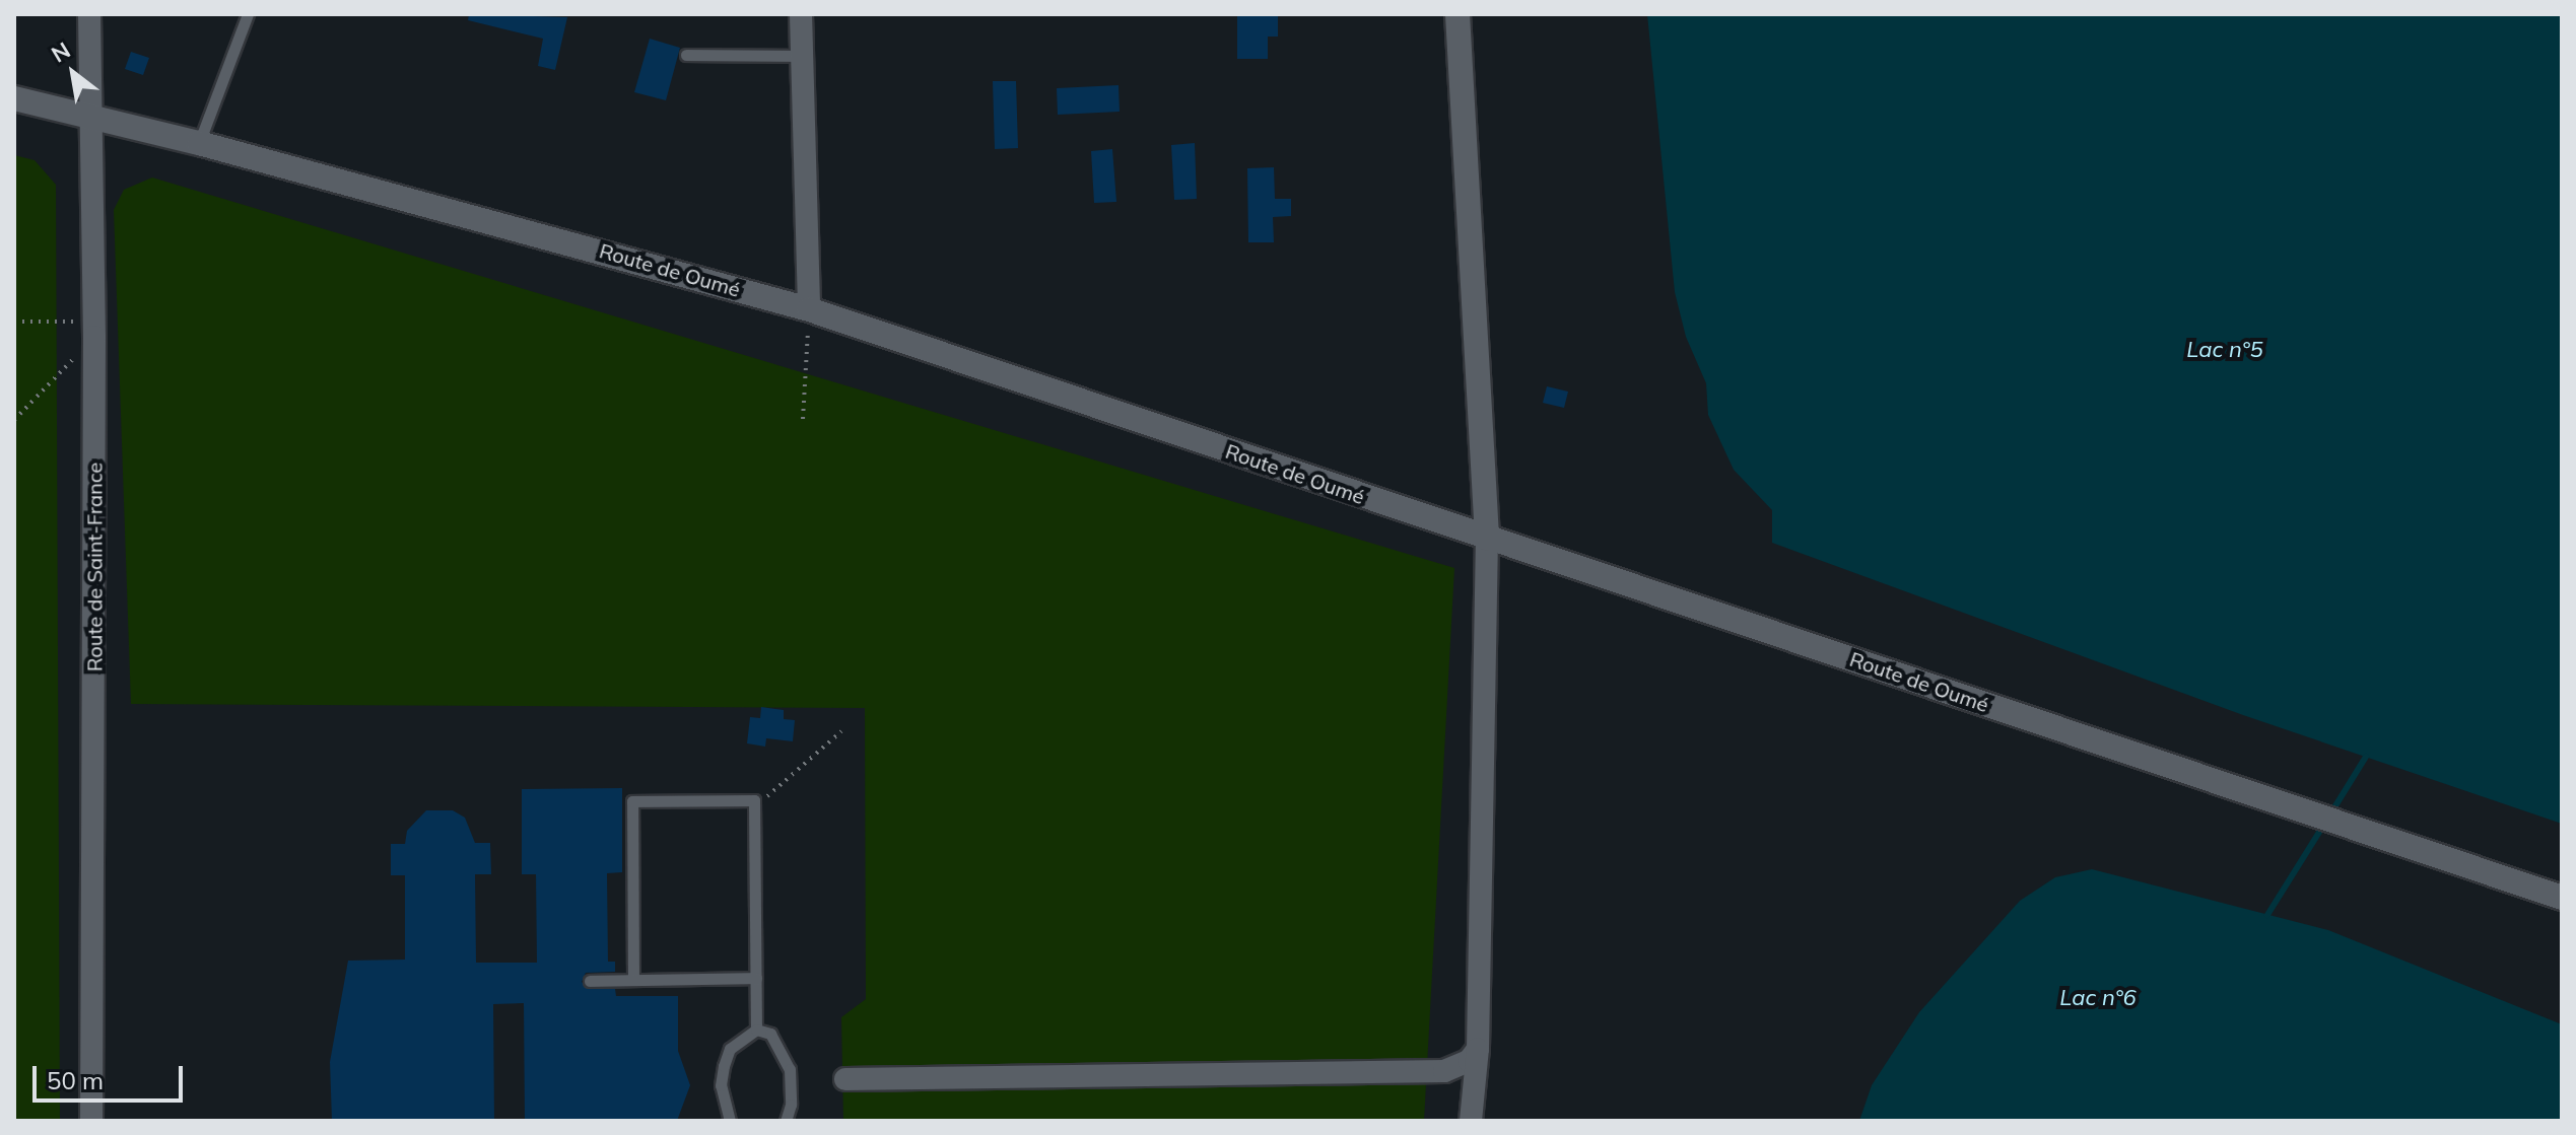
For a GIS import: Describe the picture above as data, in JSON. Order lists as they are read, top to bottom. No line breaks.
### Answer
{"streets":{"main road":["Route de Oumé"],"street":["Route de Saint-France"]},"crossings":[["Route de Oumé","Route de Saint-France"]],"water":["Lac n°5","Lac n°6"],"scale_bar":"50 m","north":"top left"}
